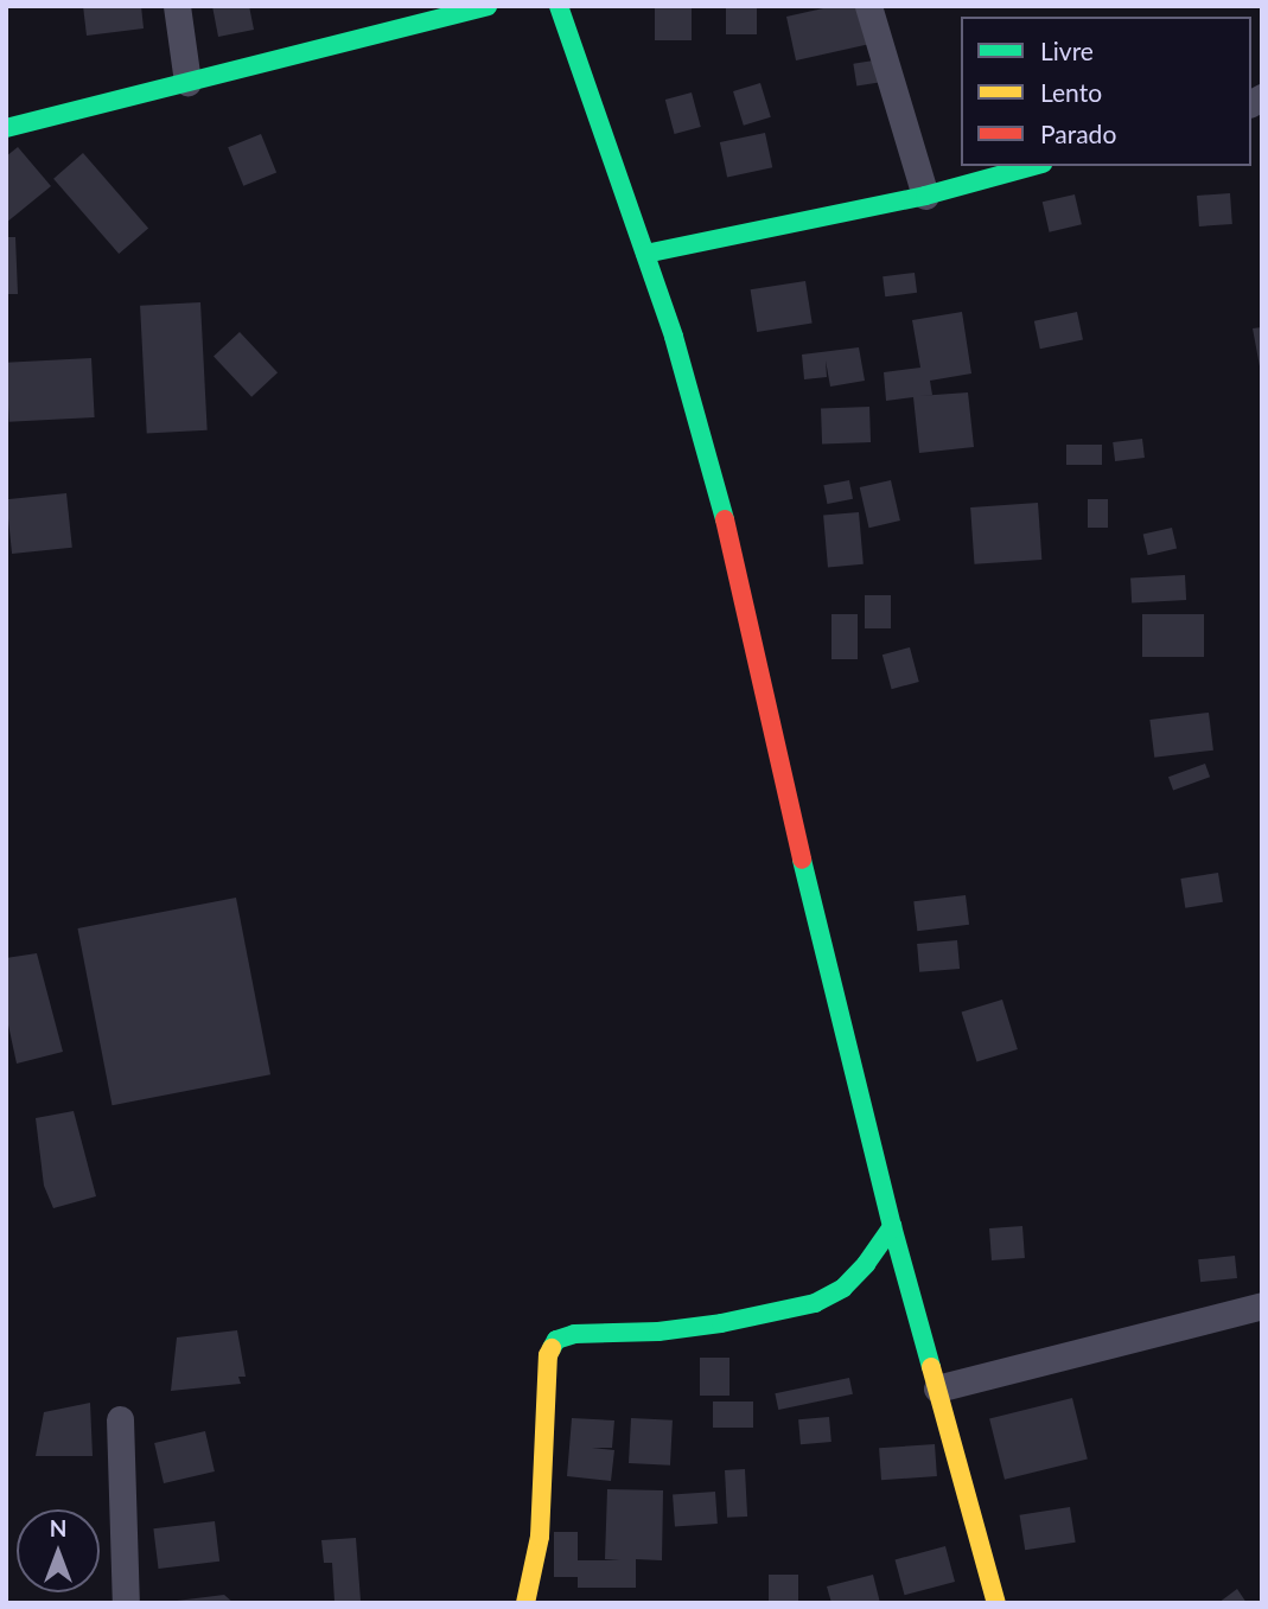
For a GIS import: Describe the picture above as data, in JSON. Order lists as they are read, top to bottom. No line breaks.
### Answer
{"legend":["Livre","Lento","Parado"],"north":"top"}
